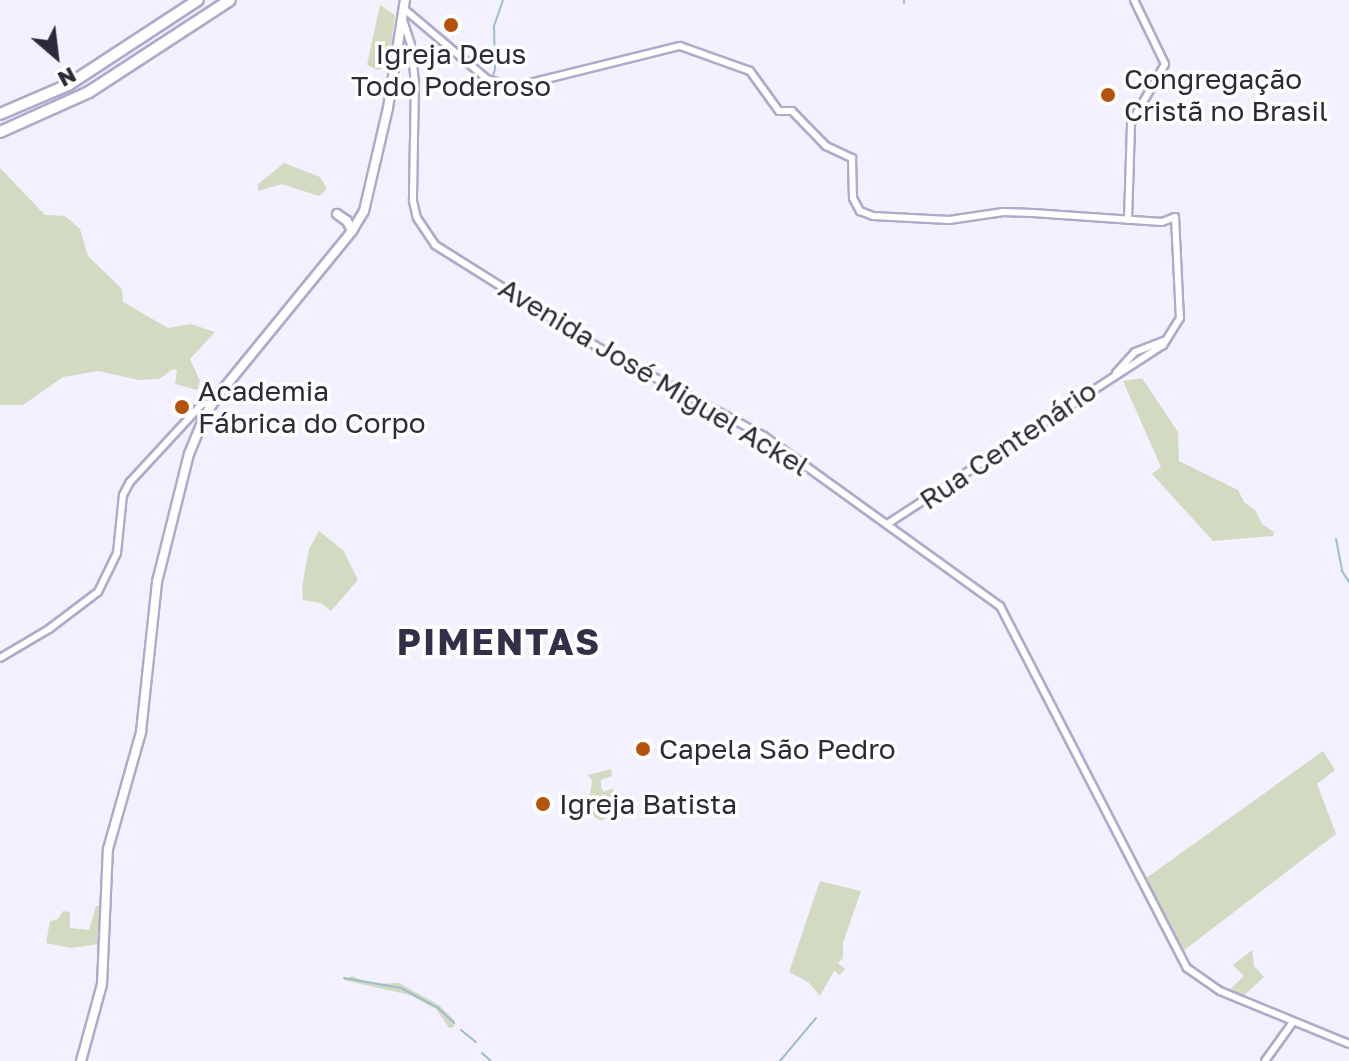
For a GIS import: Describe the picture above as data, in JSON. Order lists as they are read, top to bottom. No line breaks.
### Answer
{"streets":{"street":["Avenida José Miguel Ackel","Rua Centenário"]},"crossings":[["Avenida José Miguel Ackel","Rua Centenário"]],"districts":["PIMENTAS"],"places":["Igreja Deus Todo Poderoso","Congregação Cristã no Brasil","Academia Fábrica do Corpo","Capela São Pedro","Igreja Batista"],"north":"bottom right"}
